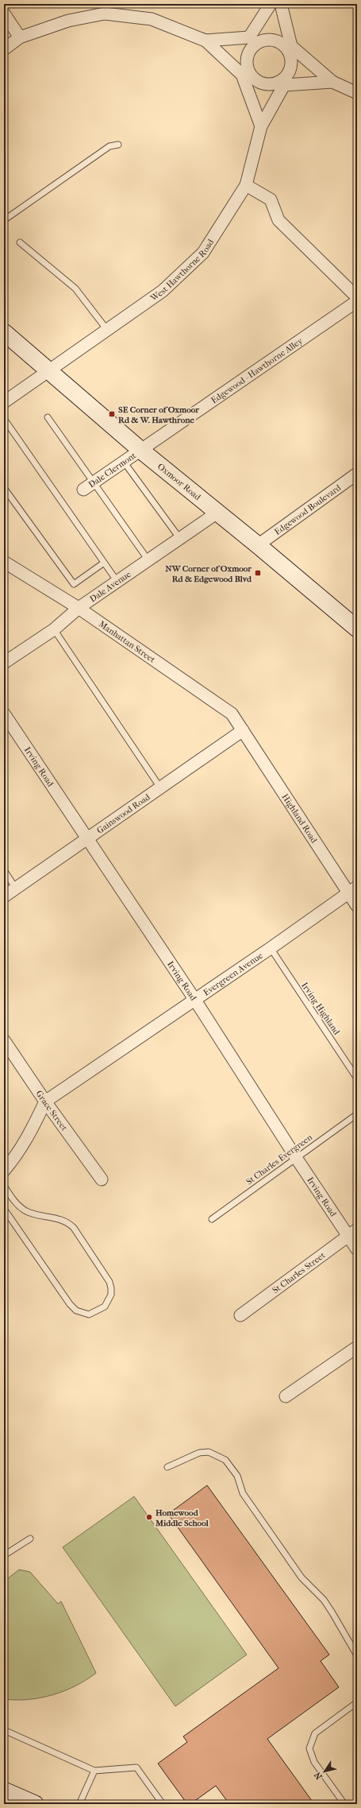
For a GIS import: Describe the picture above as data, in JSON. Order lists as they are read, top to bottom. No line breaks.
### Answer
{"streets":{"main road":["Oxmoor Road"],"street":["West Hawthorne Road","Edgewood - Hawthorne Alley","Dale Clermont","Edgewood Boulevard","Dale Avenue","Manhattan Street","Irving Road","Gainswood Road","Highland Road","Evergreen Avenue","Grace Street","St Charles Street"],"lane":["Irving Highland","St Charles Evergreen"]},"crossings":[["West Hawthorne Road","Oxmoor Road"],["Edgewood - Hawthorne Alley","Dale Clermont"],["Edgewood - Hawthorne Alley","Oxmoor Road"],["Dale Clermont","Oxmoor Road"],["Oxmoor Road","Edgewood Boulevard"],["Oxmoor Road","Dale Avenue"],["Dale Avenue","Manhattan Street"],["Manhattan Street","Gainswood Road"],["Manhattan Street","Highland Road"],["Irving Road","Gainswood Road"],["Irving Road","Evergreen Avenue"],["Irving Road","St Charles Evergreen"],["Irving Road","St Charles Street"],["Gainswood Road","Highland Road"],["Highland Road","Evergreen Avenue"],["Evergreen Avenue","Irving Highland"],["Evergreen Avenue","Grace Street"]],"places":{"transit":["SE Corner of Oxmoor Rd & W. Hawthrone","NW Corner of Oxmoor Rd & Edgewood Blvd"],"other":["Homewood Middle School"]},"north":"bottom left"}
